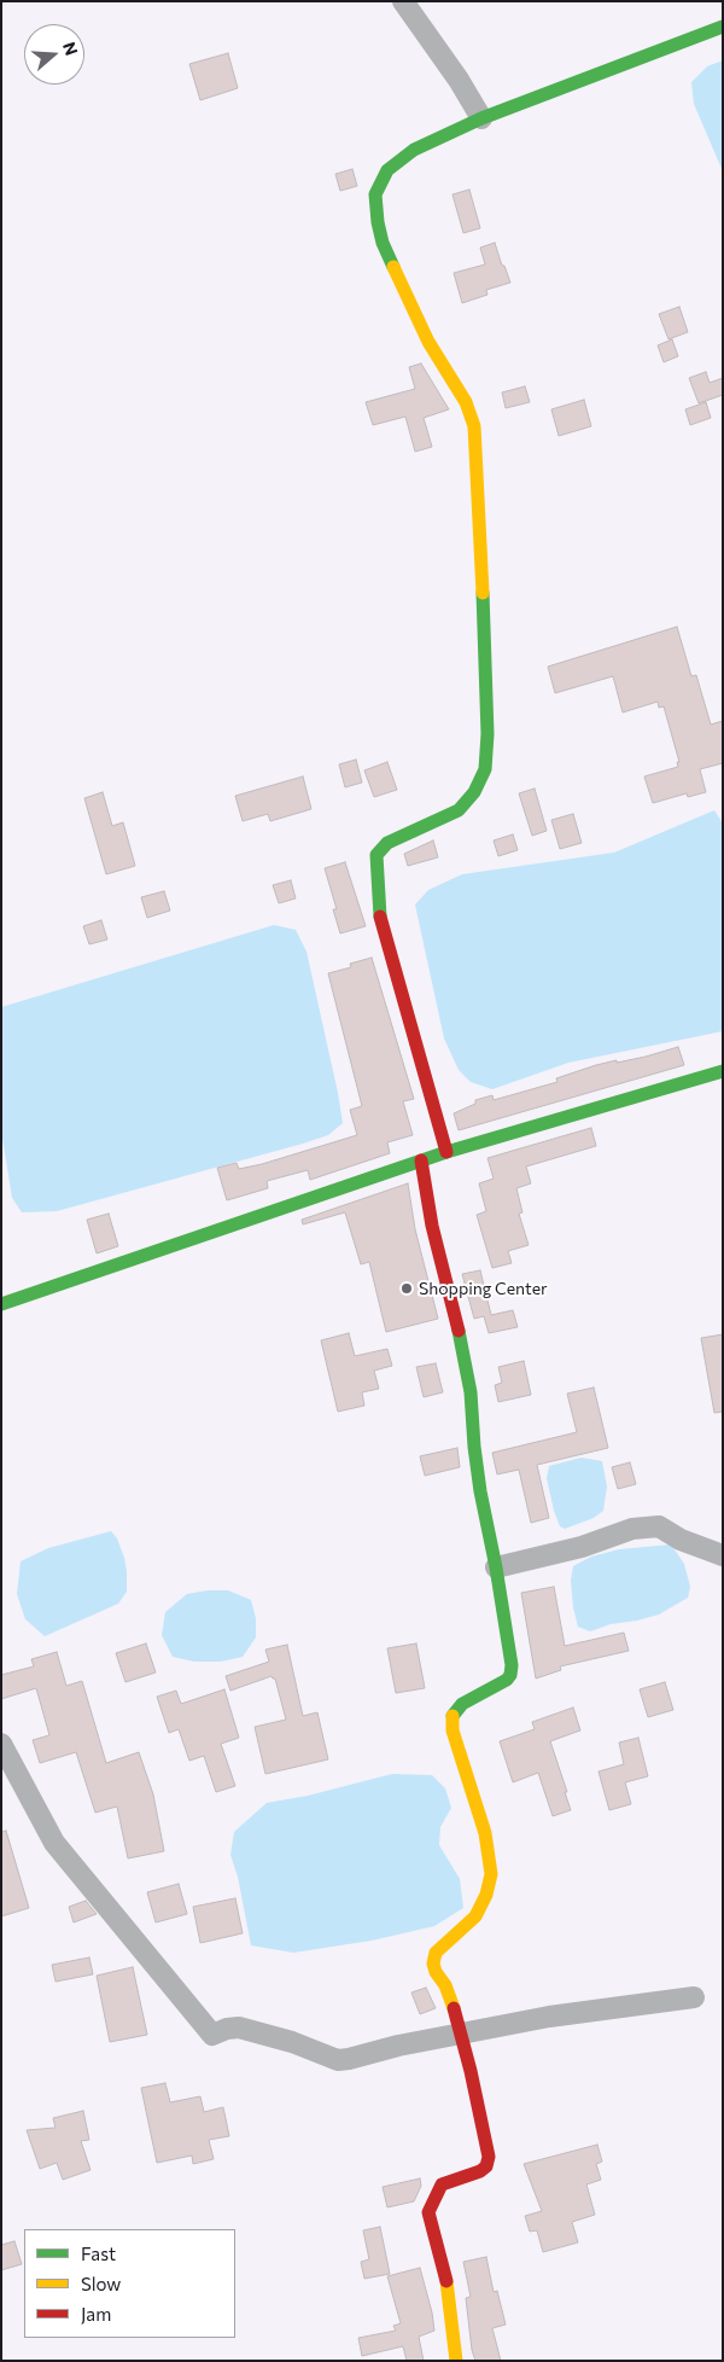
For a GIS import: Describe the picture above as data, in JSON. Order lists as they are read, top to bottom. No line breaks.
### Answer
{"places":["Shopping Center"],"legend":["Fast","Slow","Jam"],"north":"right"}
